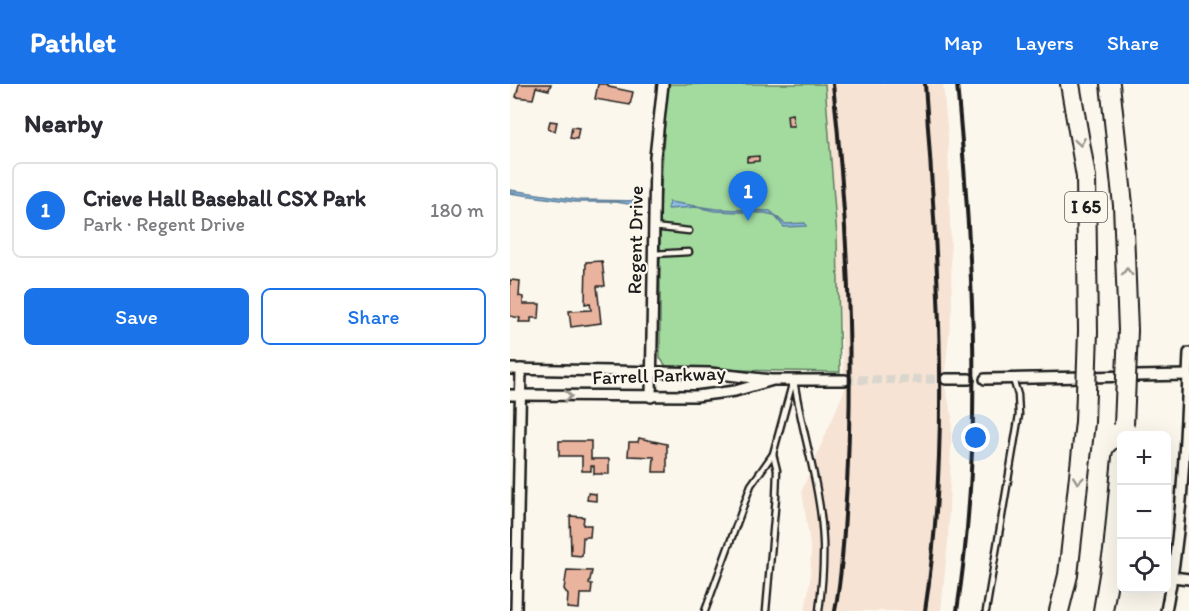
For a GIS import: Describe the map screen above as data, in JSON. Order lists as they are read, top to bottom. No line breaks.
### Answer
{"streets":{"highway":["I 65"],"street":["Regent Drive","Farrell Parkway"]},"crossings":[["Regent Drive","Farrell Parkway"]],"page":{"header":"Pathlet","nav":["Map","Layers","Share"],"heading":"Nearby","list":[{"mark":"1","name":"Crieve Hall Baseball CSX Park","note":"Park · Regent Drive","value":"180 m"}],"pins":"1","buttons":["Save","Share"],"map_buttons":["+","−"]}}
